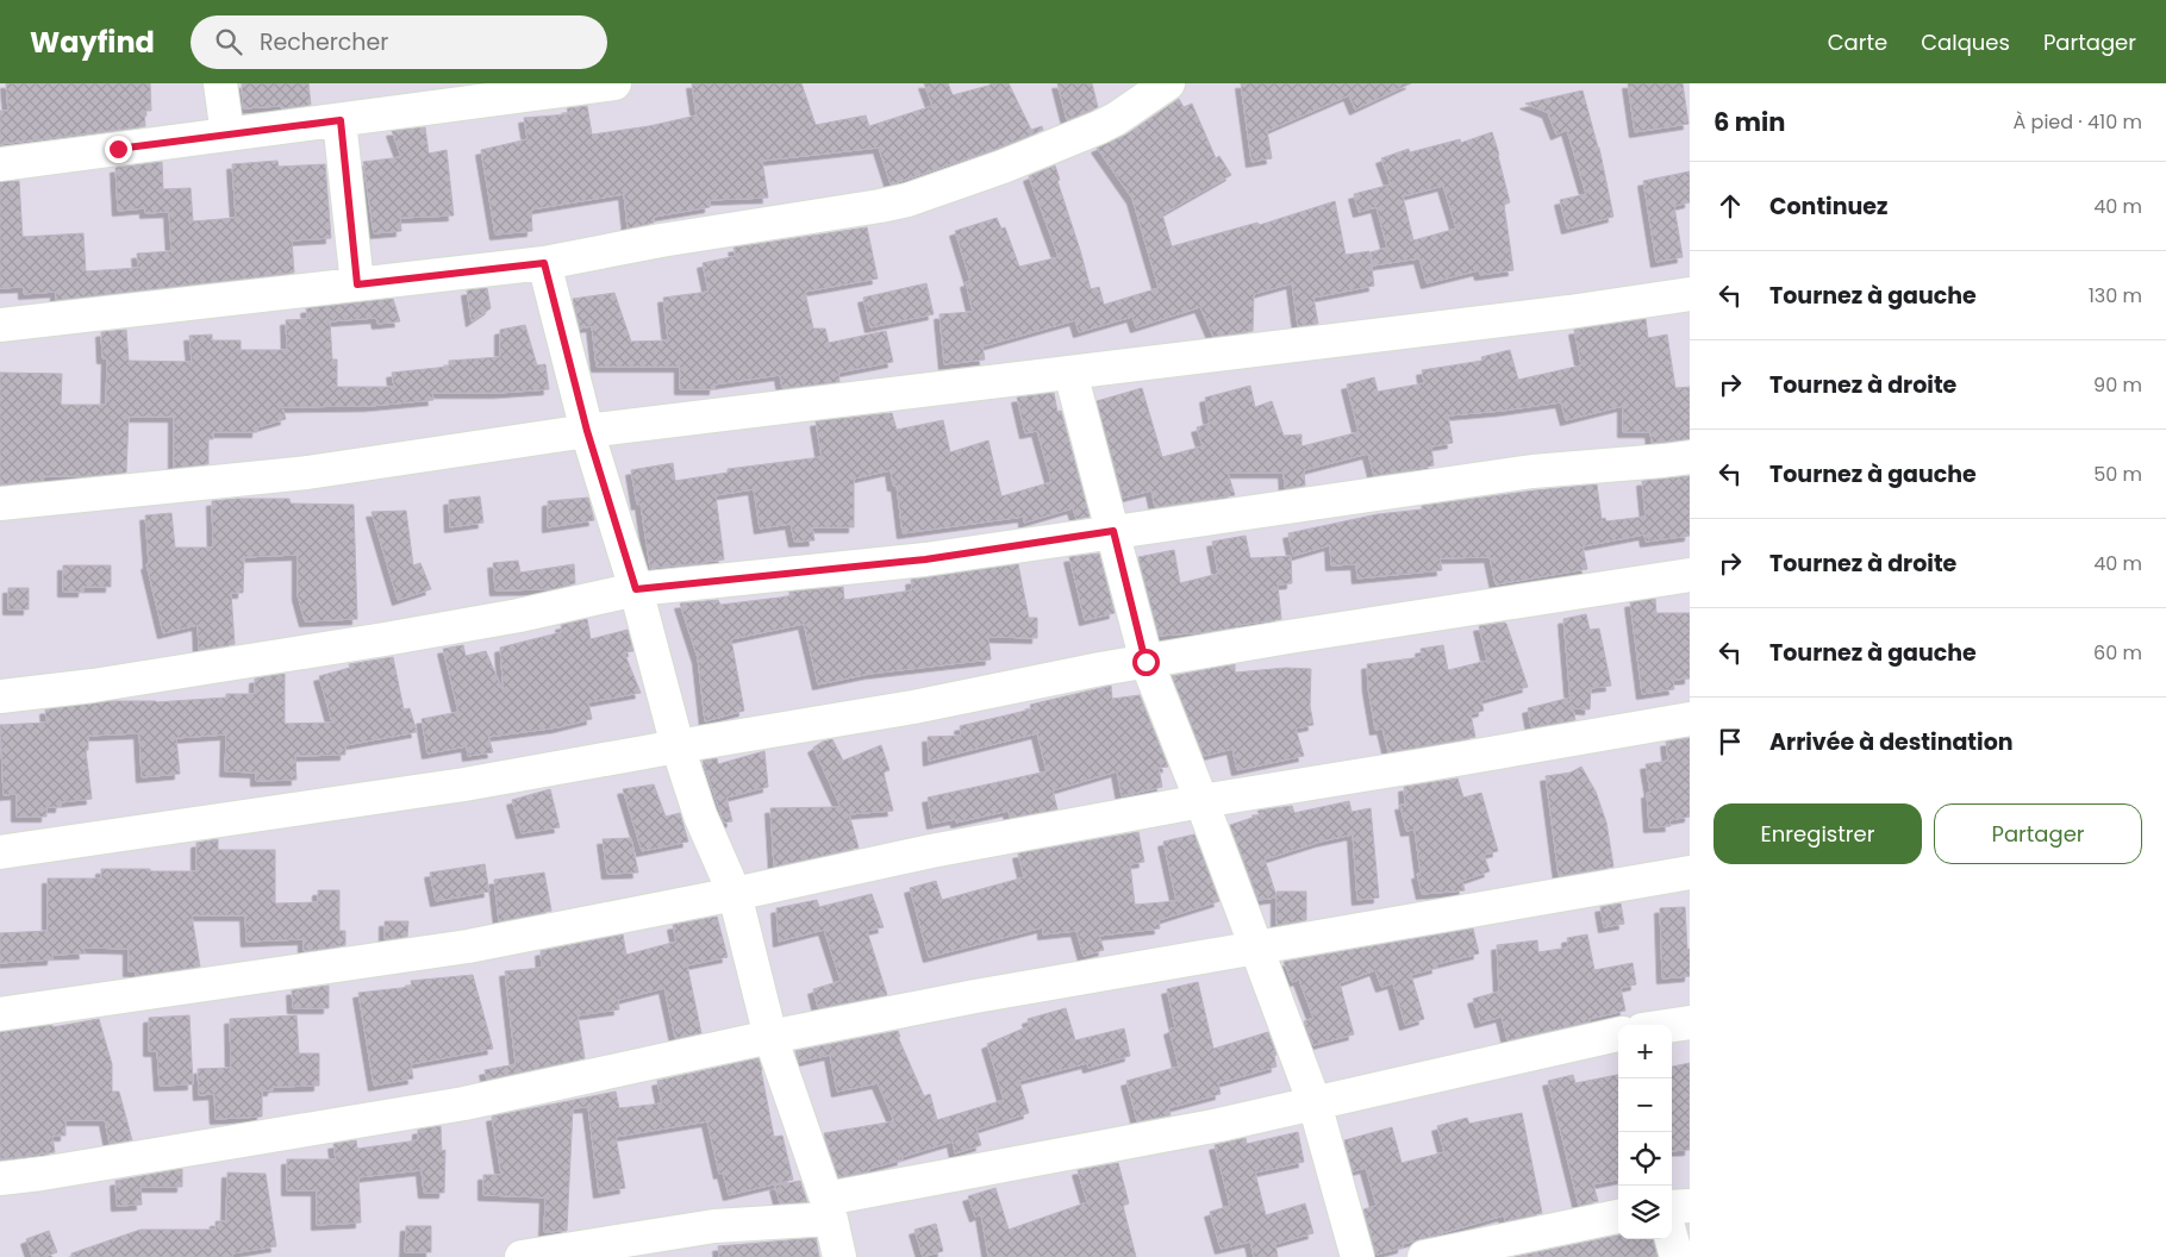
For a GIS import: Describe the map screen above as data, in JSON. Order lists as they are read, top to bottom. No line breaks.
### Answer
{"page":{"header":"Wayfind","search":"Rechercher","nav":["Carte","Calques","Partager"],"heading":["6 min","À pied · 410 m"],"list":[["Continuez","40 m"],["Tournez à gauche","130 m"],["Tournez à droite","90 m"],["Tournez à gauche","50 m"],["Tournez à droite","40 m"],["Tournez à gauche","60 m"],"Arrivée à destination"],"buttons":["Enregistrer","Partager"],"map_buttons":["+","−"]}}
